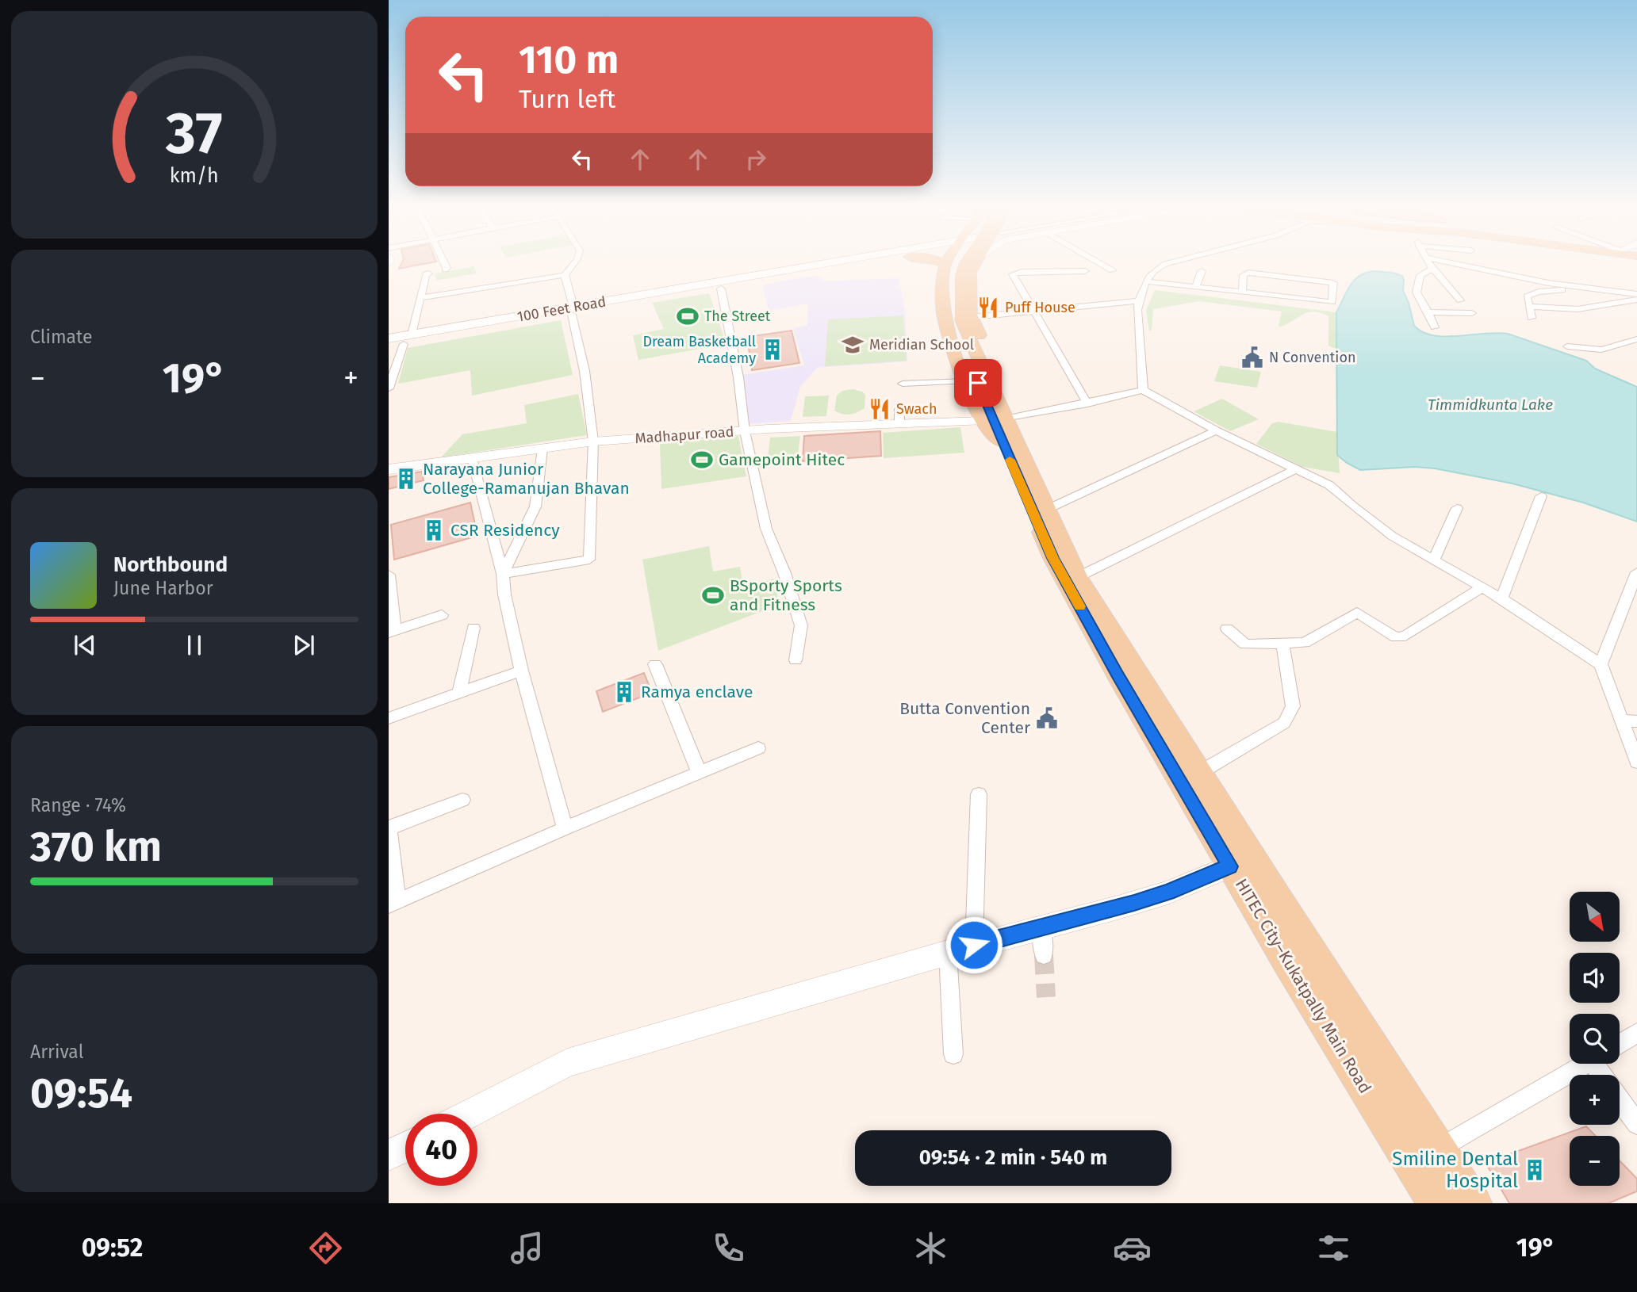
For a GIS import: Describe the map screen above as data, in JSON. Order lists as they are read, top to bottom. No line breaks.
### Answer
{"streets":{"main road":["100 Feet Road","Madhapur road","HITEC City–Kukatpally Main Road"]},"crossings":[["Madhapur road","HITEC City–Kukatpally Main Road"]],"water":["Timmidkunta Lake"],"places":{"restaurant":["Puff House","Swach"],"sports":["The Street","Gamepoint Hitec","BSporty Sports and Fitness"],"school or university":["Meridian School"],"building":["Dream Basketball Academy","Narayana Junior College-Ramanujan Bhavan","CSR Residency","Ramya enclave","Smiline Dental Hospital"],"public building":["N Convention","Butta Convention Center"]},"north":"bottom right","page":{"turn":["110 m","Turn left"],"tile":["Climate",["Range · 74%","370 km"],["Arrival","09:54"]],"heat":["−","19°","+"],"song":["Northbound","June Harbor"],"map_buttons":["+","−"],"limit":"40","trip":"09:54 · 2 min · 540 m","tabs":["09:52","19°"],"gauge":["37","km/h"]}}
